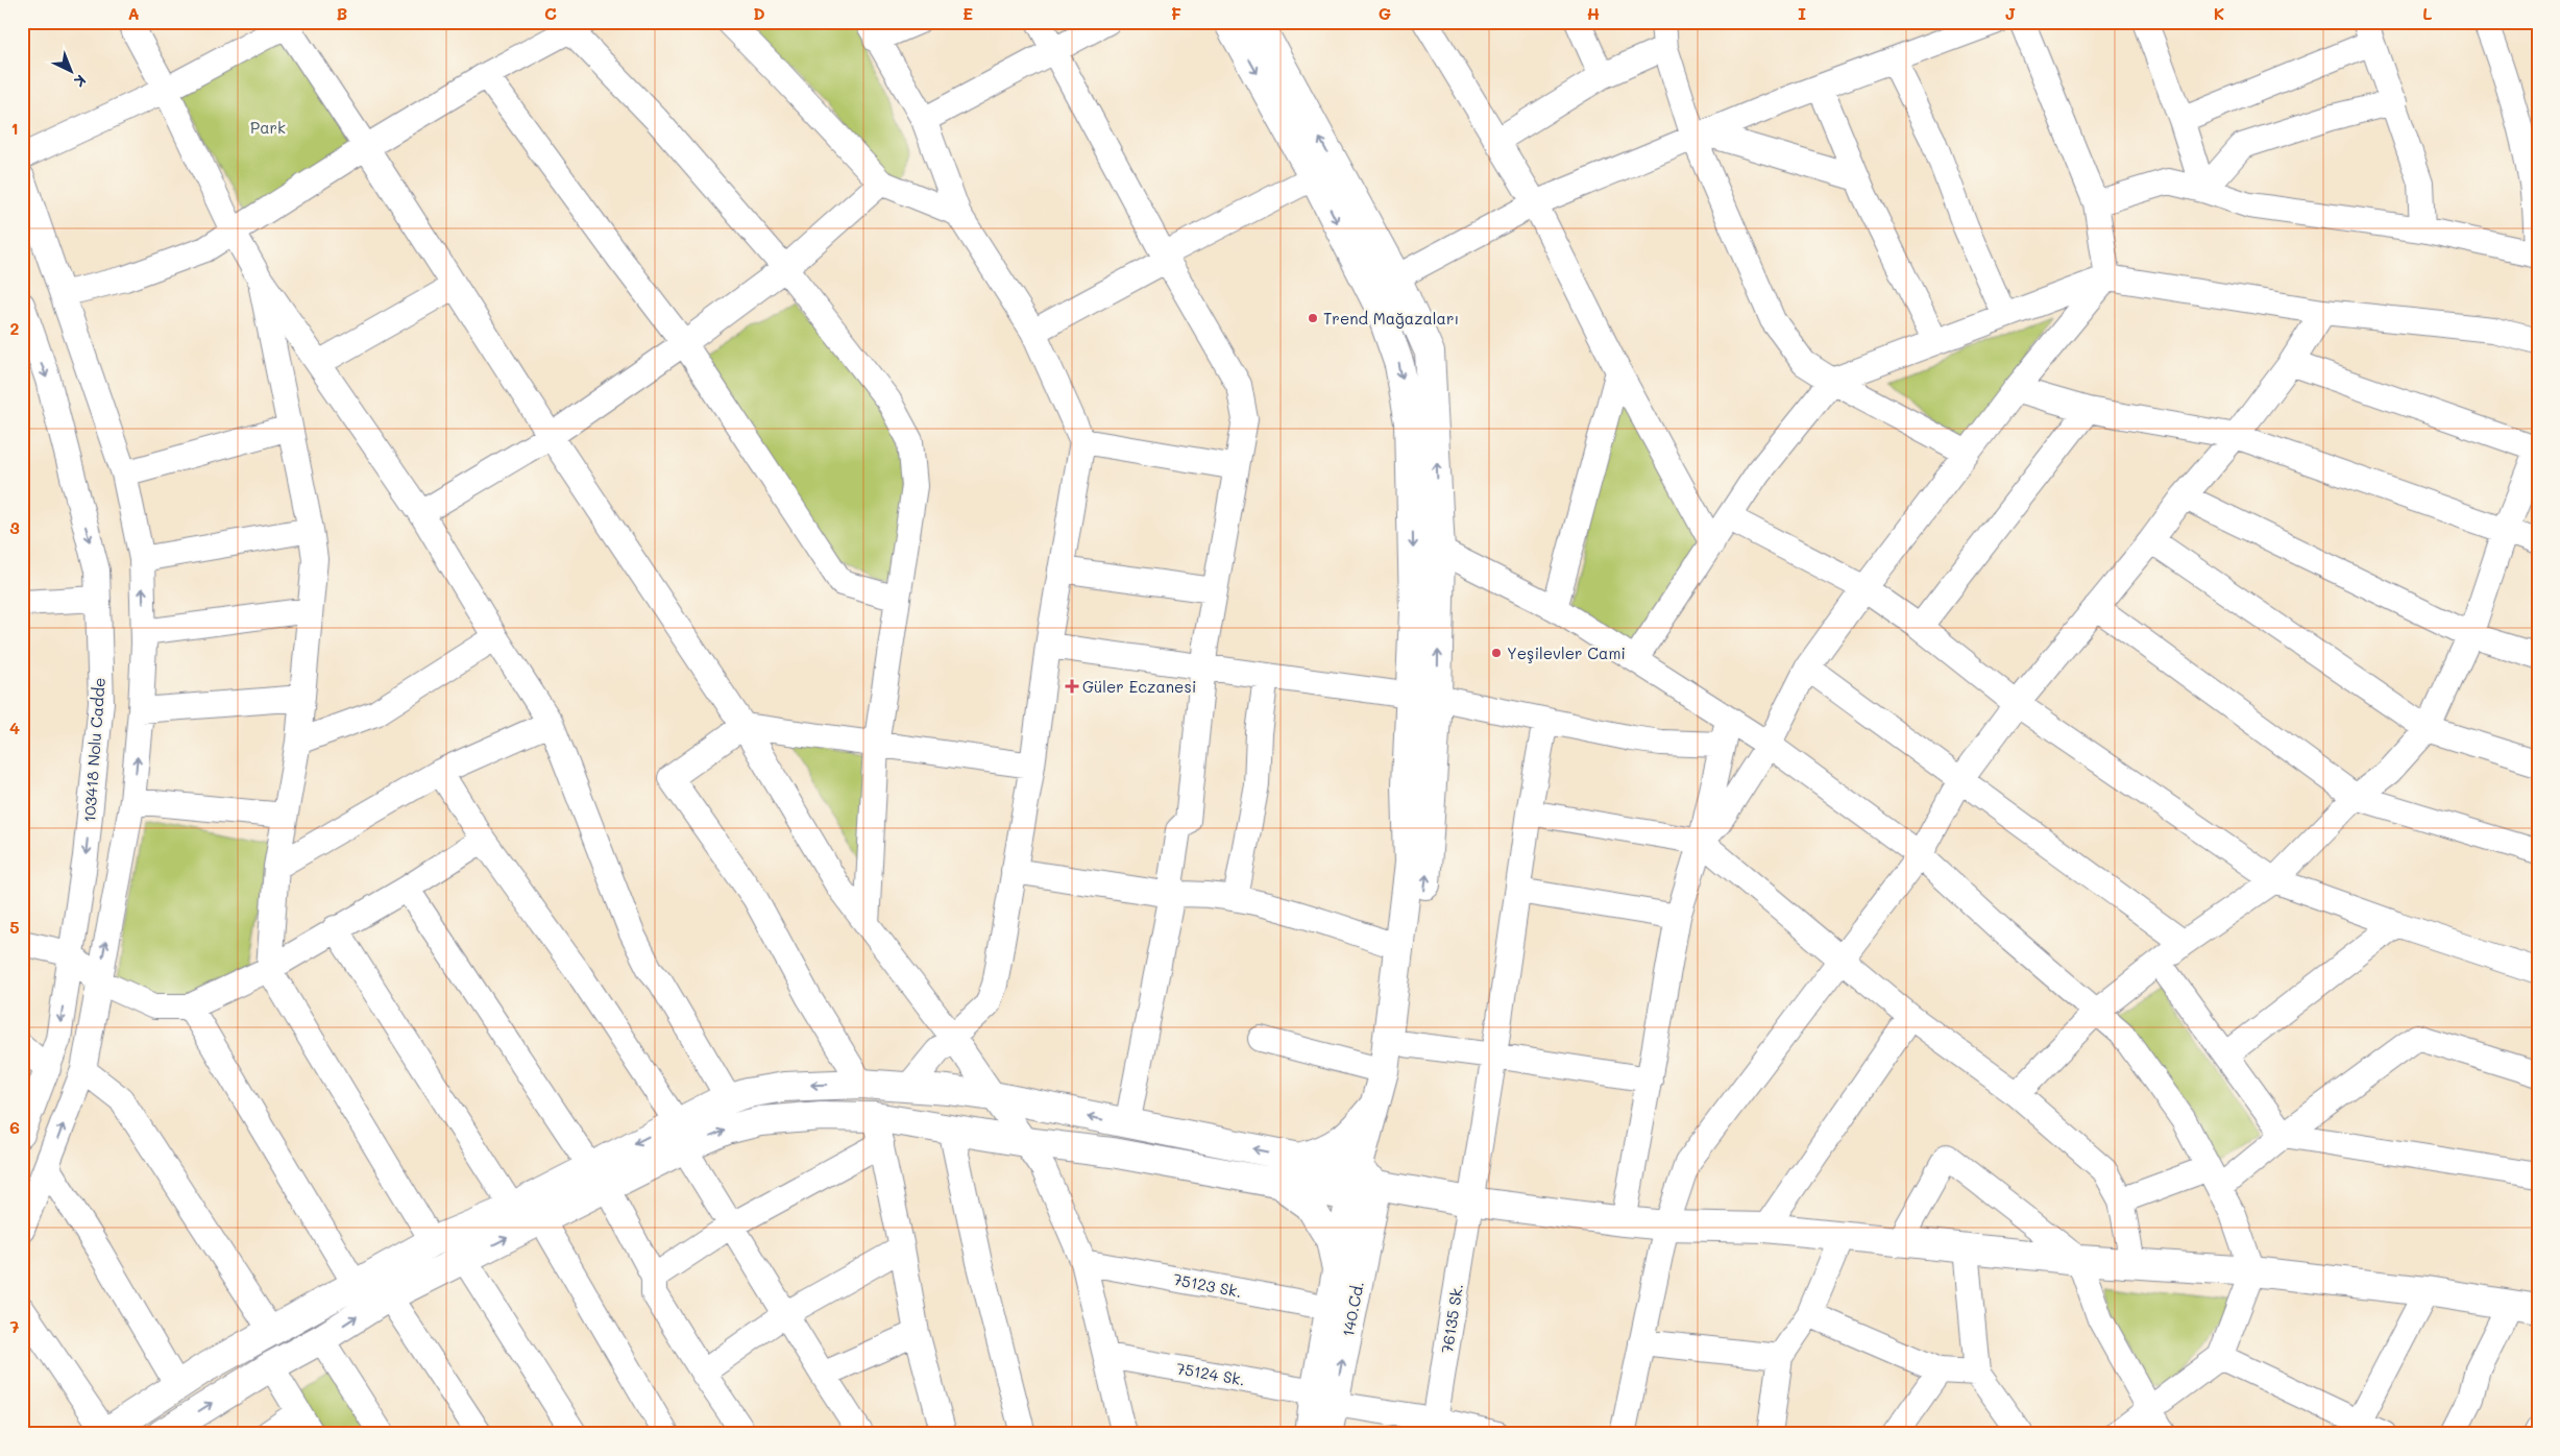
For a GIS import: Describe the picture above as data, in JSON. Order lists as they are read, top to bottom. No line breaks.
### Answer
{"streets":{"main road":["140.Cd."],"street":["103418 Nolu Cadde","75123 Sk.","76135 Sk.","75124 Sk."]},"crossings":[["75123 Sk.","140.Cd."],["140.Cd.","75124 Sk."],["76135 Sk.","75124 Sk."]],"parks":["Park"],"places":{"other":["Trend Mağazaları","Yeşilevler Cami"],"health":["Güler Eczanesi"]},"north":"bottom right","grid":{"columns":["A","B","C","D","E","F","G","H","I","J","K","L"],"rows":["1","2","3","4","5","6","7"]}}
